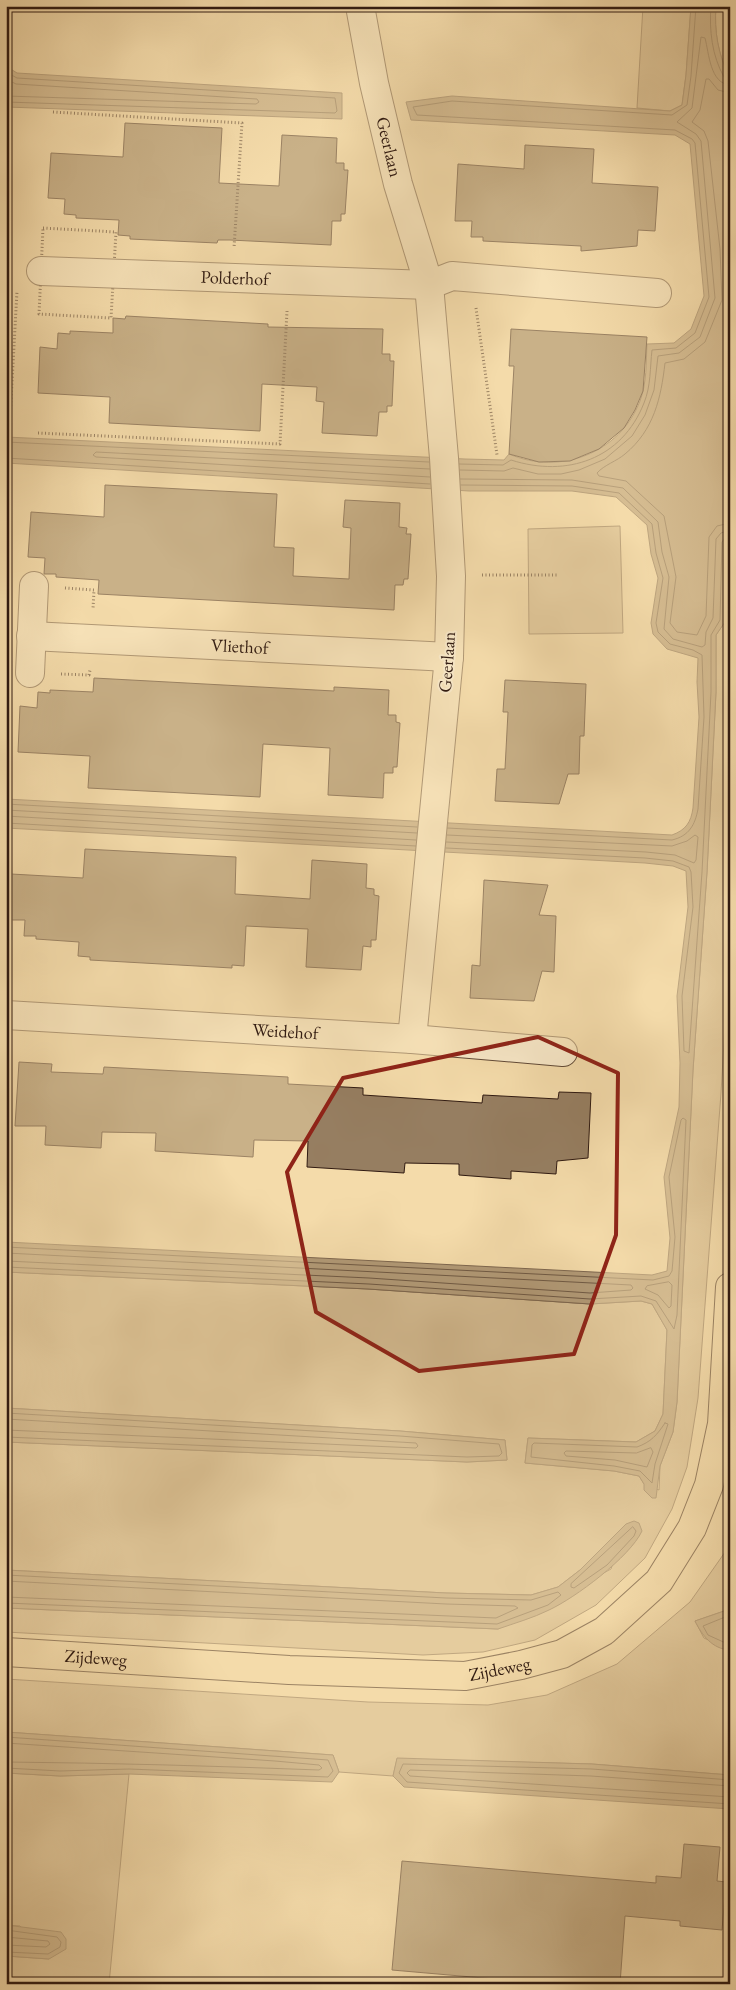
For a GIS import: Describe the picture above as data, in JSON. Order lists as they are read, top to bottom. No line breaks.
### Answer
{"streets":{"main road":["Zijdeweg"],"street":["Geerlaan","Polderhof","Vliethof","Weidehof"]},"crossings":[["Geerlaan","Polderhof"],["Geerlaan","Vliethof"],["Geerlaan","Weidehof"]]}
